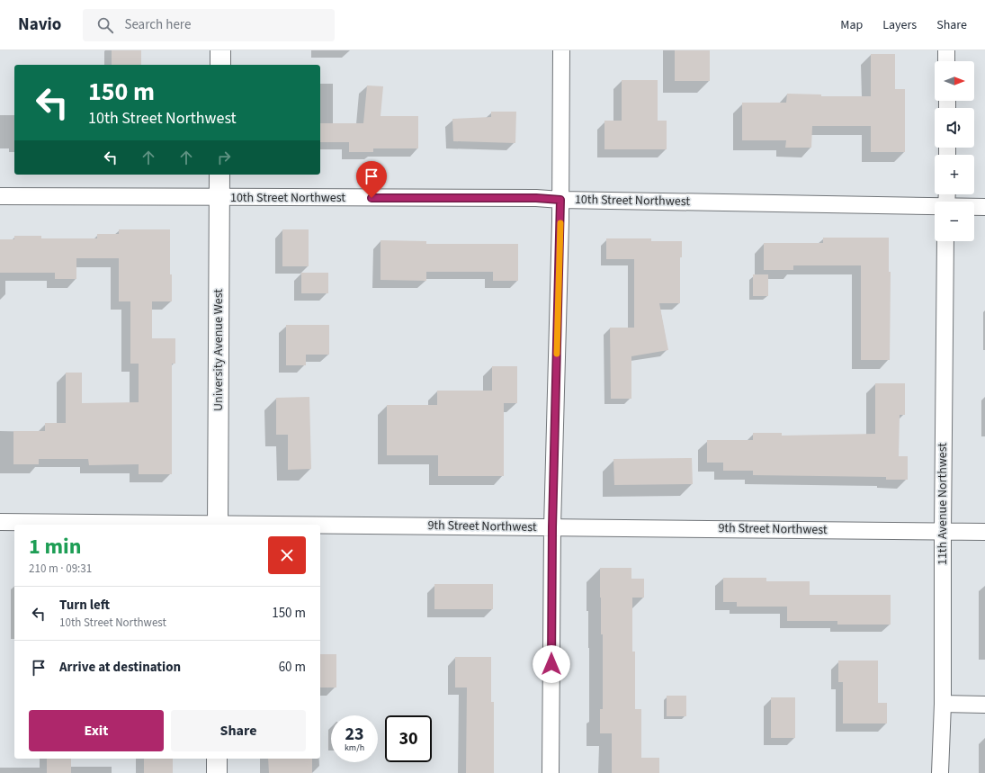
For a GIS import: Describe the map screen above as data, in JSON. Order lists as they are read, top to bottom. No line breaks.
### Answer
{"streets":{"street":["10th Street Northwest","University Avenue West","11th Avenue Northwest","9th Street Northwest"]},"crossings":[["10th Street Northwest","University Avenue West"],["11th Avenue Northwest","9th Street Northwest"]],"north":"right","page":{"header":"Navio","search":"Search here","nav":["Map","Layers","Share"],"map_buttons":["+","−"],"turn":["150 m","10th Street Northwest"],"heading":["1 min","210 m · 09:31"],"list":[{"name":"Turn left","note":"10th Street Northwest","value":"150 m"},{"name":"Arrive at destination","value":"60 m"}],"buttons":["Exit","Share"],"speed":"23 km/h","limit":"30"}}
